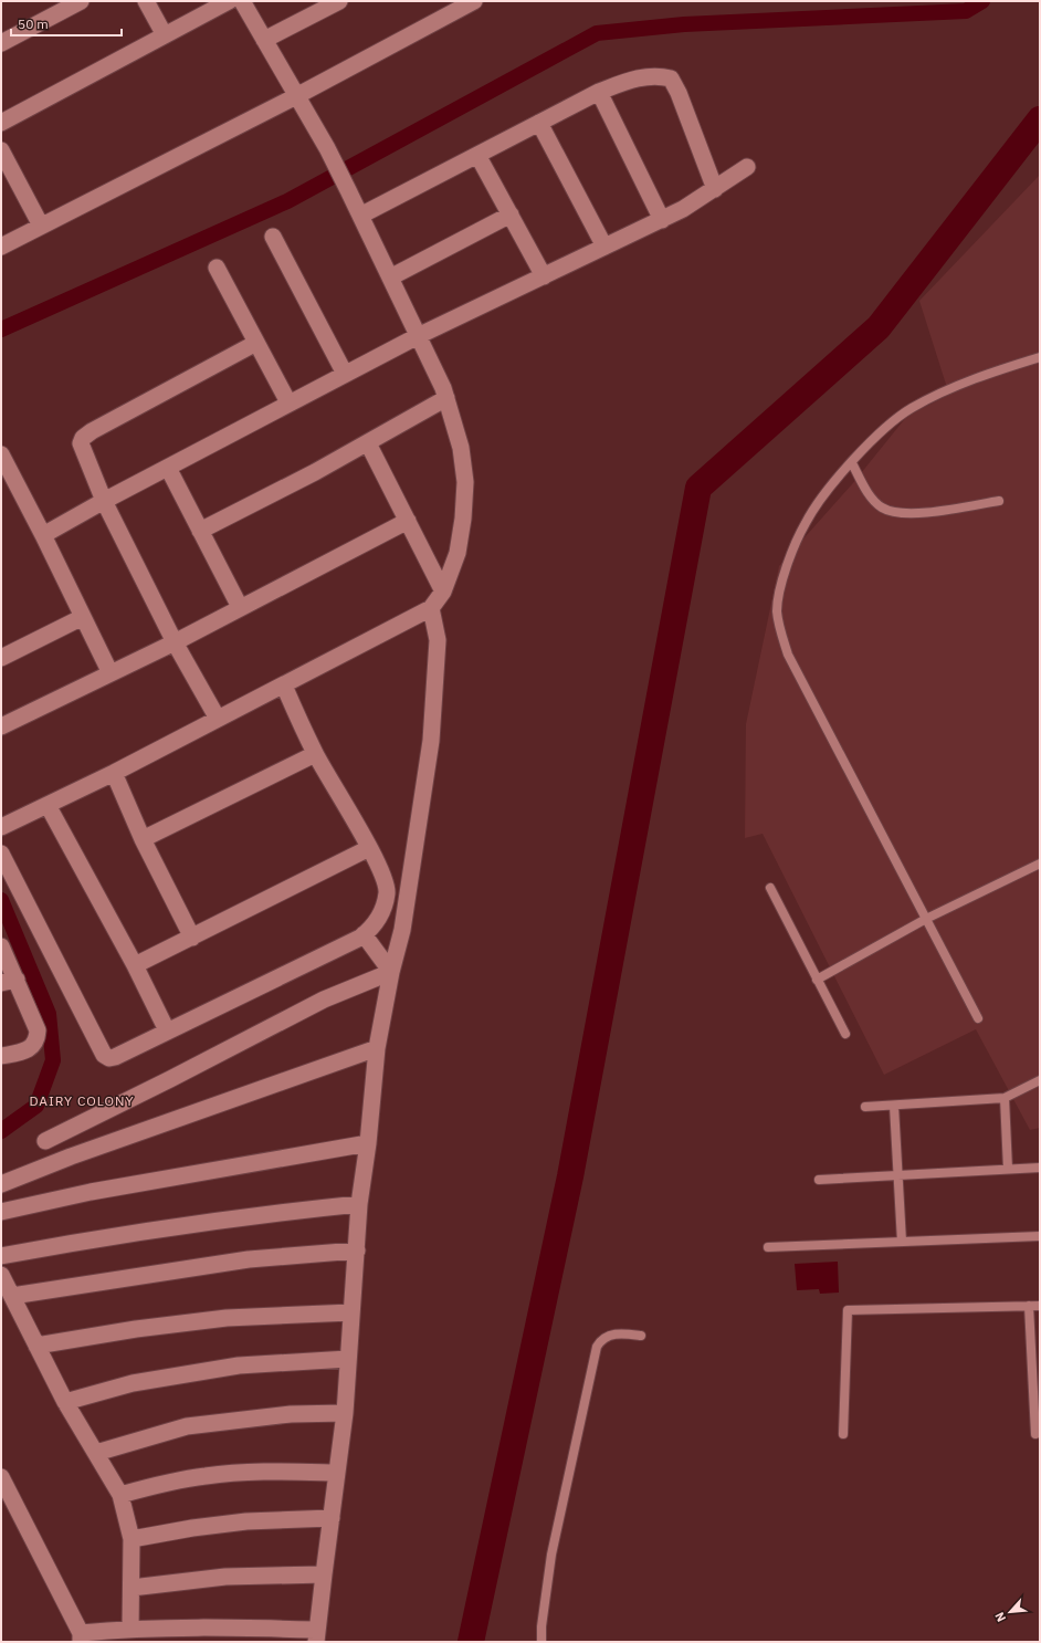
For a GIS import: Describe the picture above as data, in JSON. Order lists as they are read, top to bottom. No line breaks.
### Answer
{"districts":["DAIRY COLONY"],"scale_bar":"50 m","north":"bottom left"}
